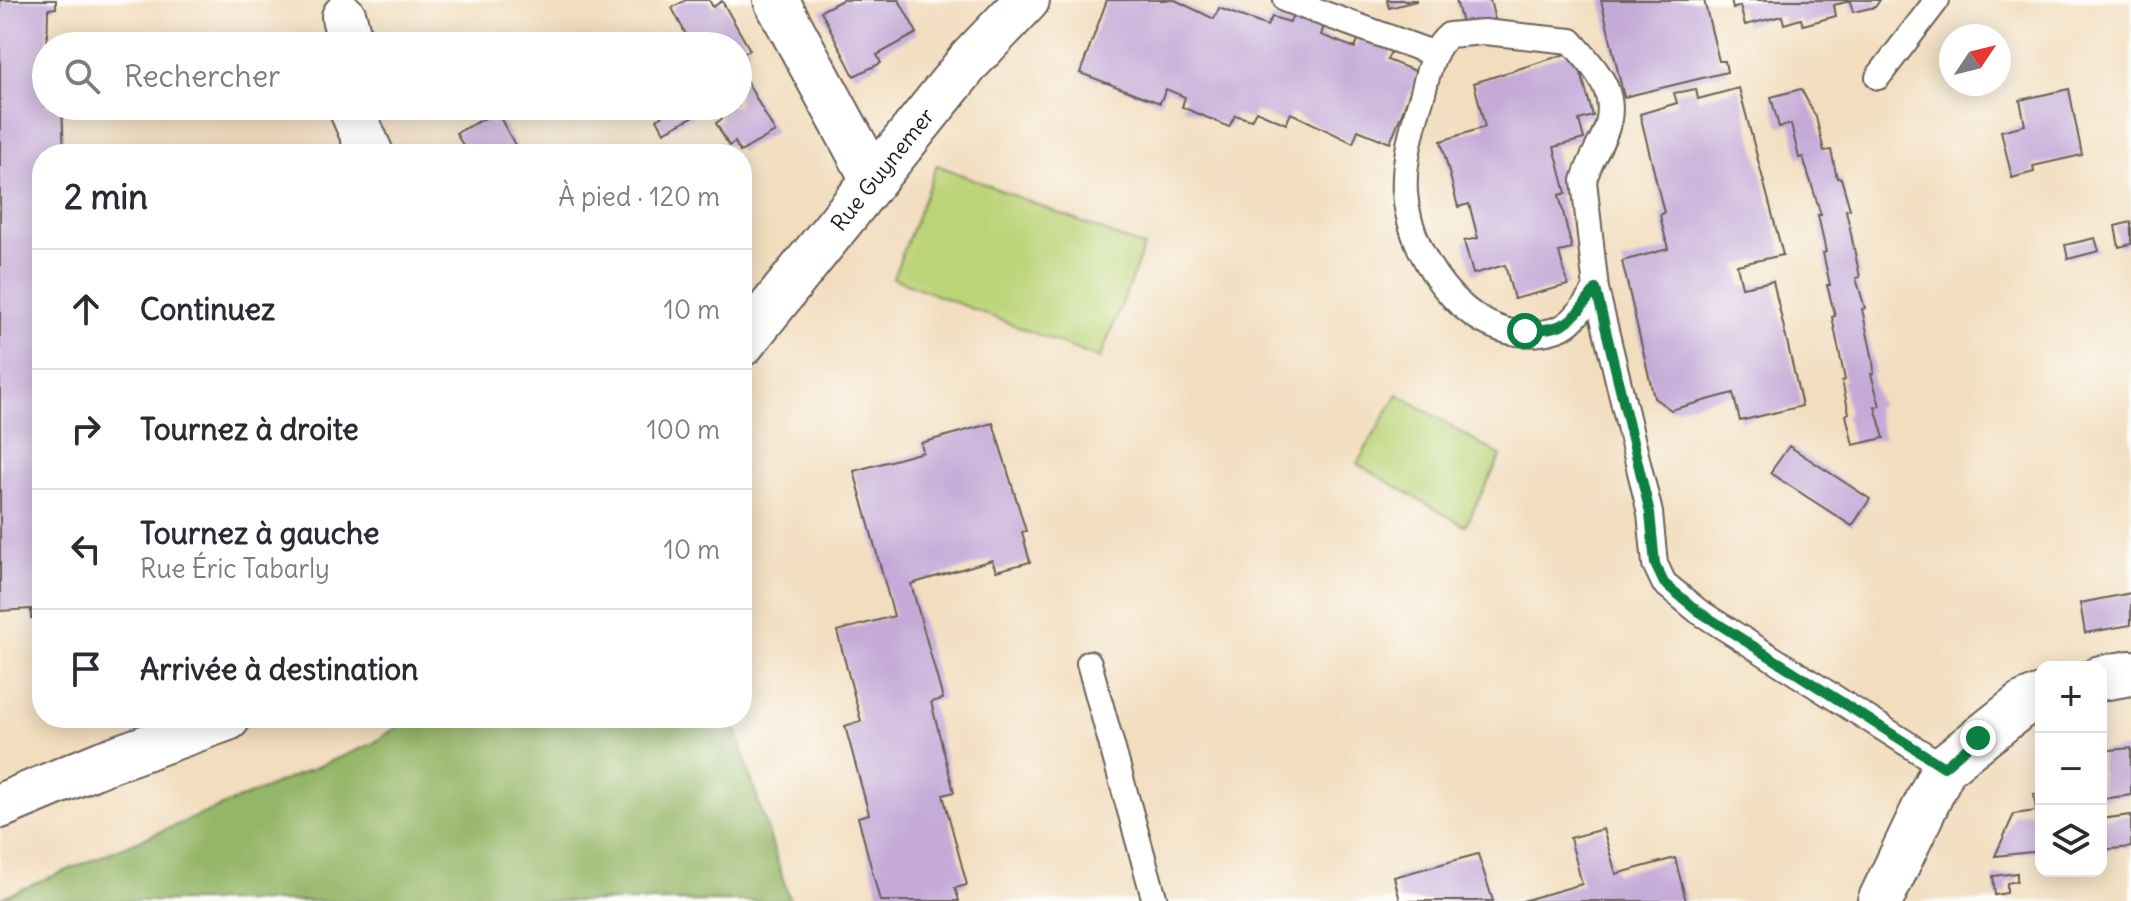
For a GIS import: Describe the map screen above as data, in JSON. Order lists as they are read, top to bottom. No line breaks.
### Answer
{"streets":{"street":["Rue Guynemer"]},"north":"top right","page":{"search":"Rechercher","heading":["2 min","À pied · 120 m"],"list":[["Continuez","10 m"],["Tournez à droite","100 m"],["Tournez à gauche","Rue Éric Tabarly","10 m"],"Arrivée à destination"],"map_buttons":["+","−"]}}
